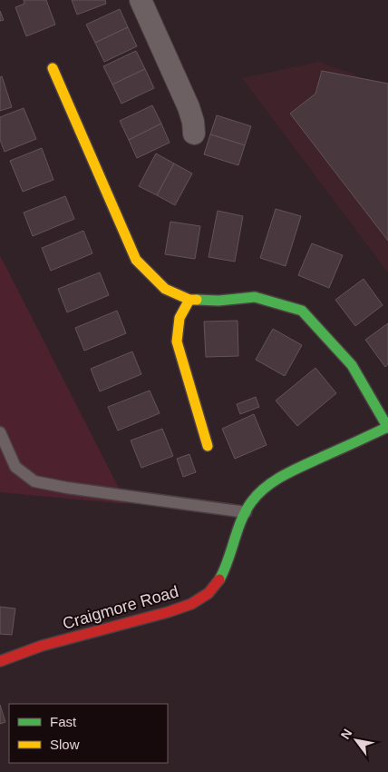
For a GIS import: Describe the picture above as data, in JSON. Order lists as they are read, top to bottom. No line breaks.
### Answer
{"streets":{"street":["Craigmore Road"]},"legend":["Fast","Slow"],"north":"top left"}
